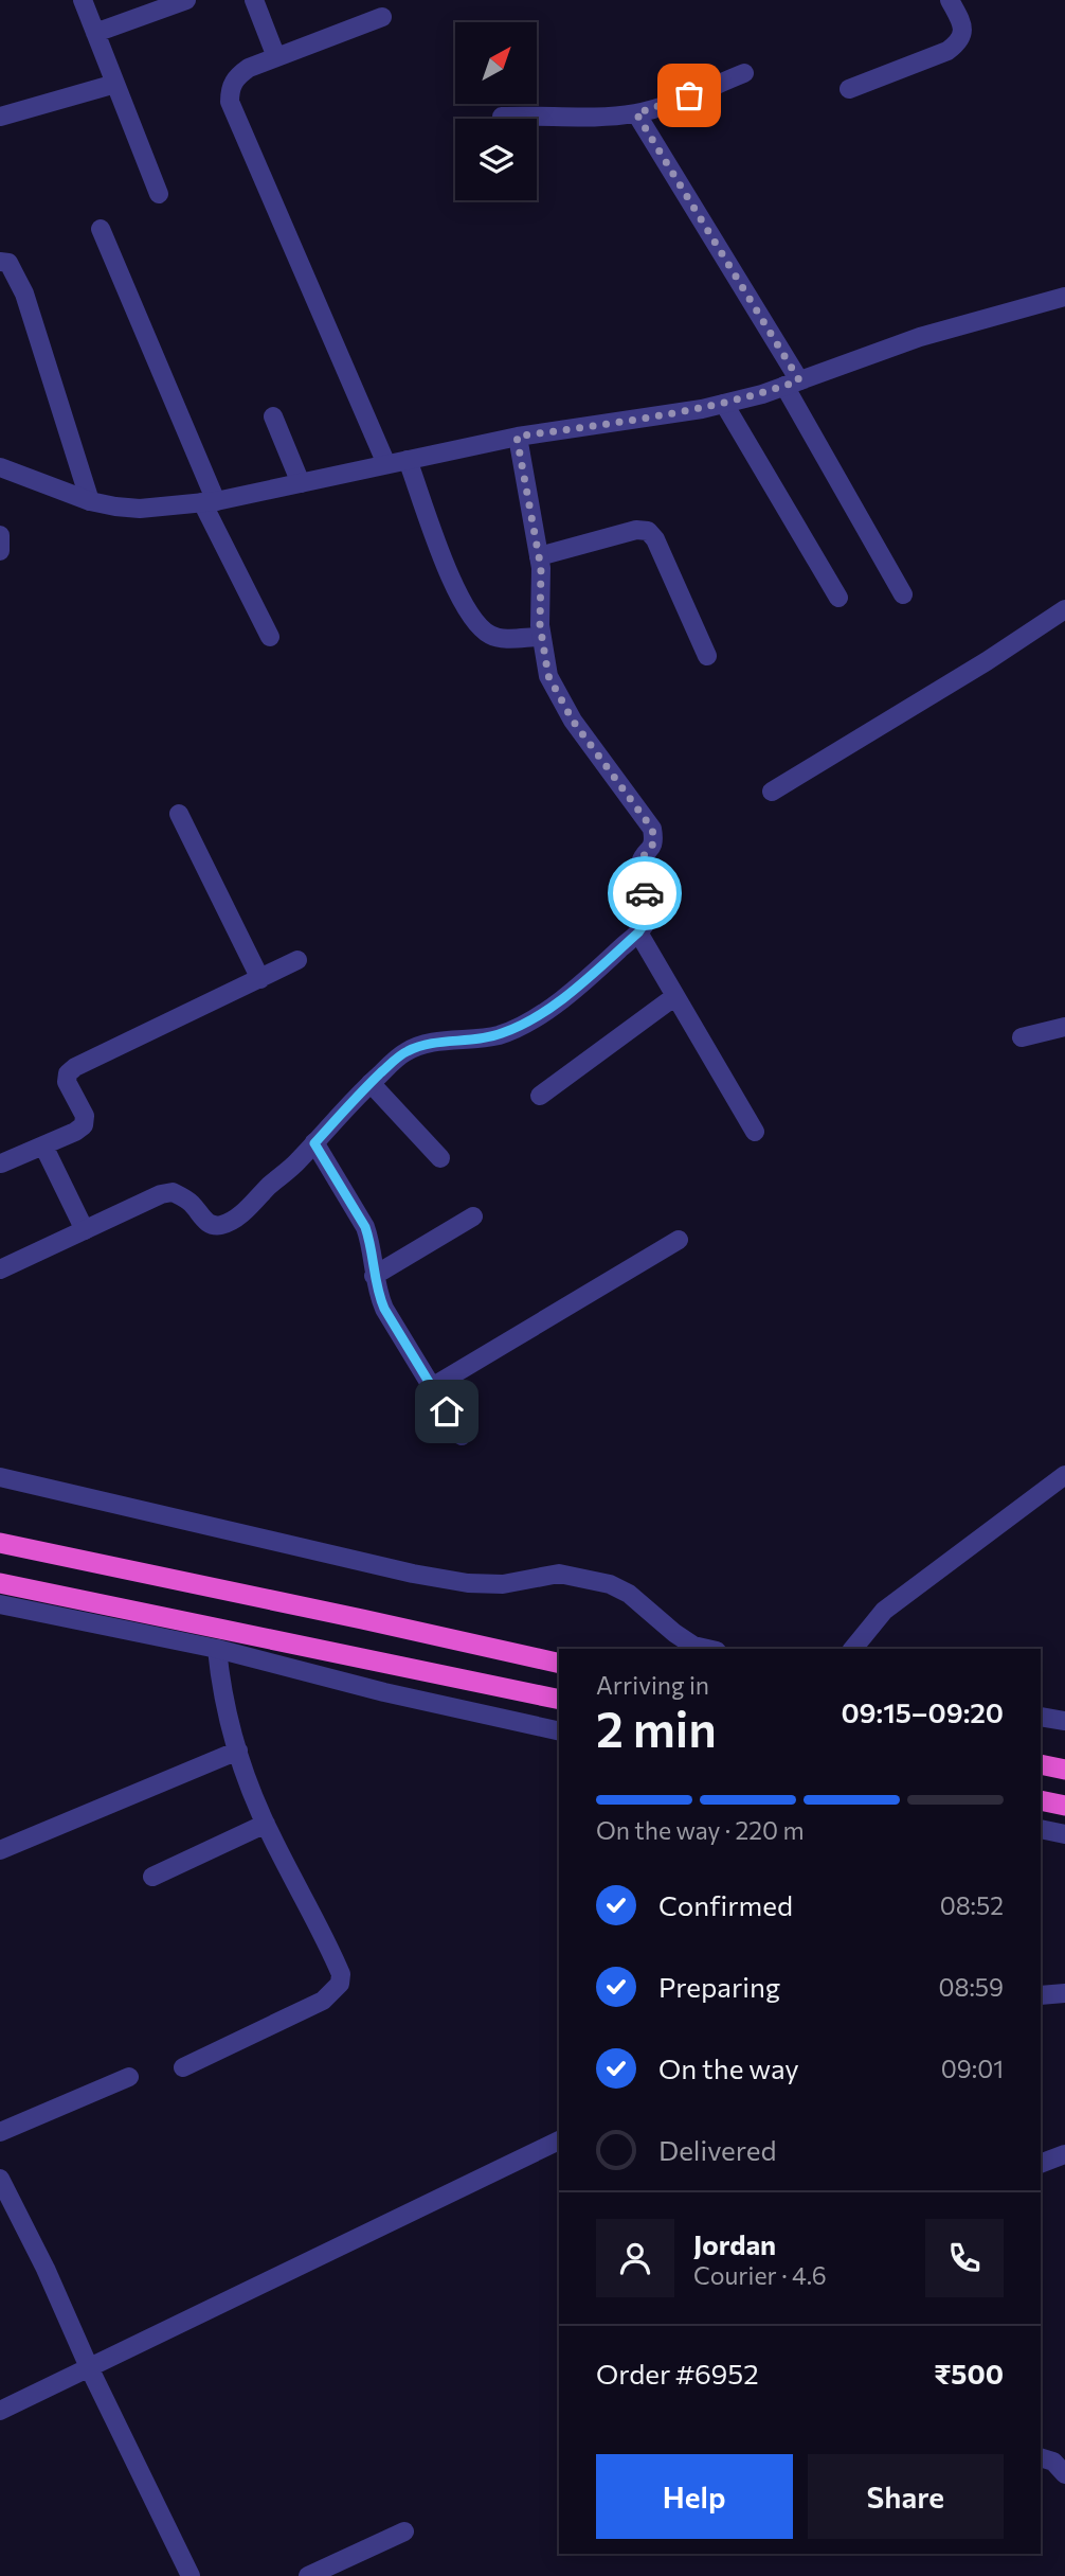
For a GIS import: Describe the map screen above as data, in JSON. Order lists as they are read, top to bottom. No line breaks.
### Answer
{"north":"top right","page":{"heading":["2 min","Arriving in","09:15–09:20"],"panel":["Jordan","Courier · 4.6","Order #6952","₹500"],"bar":"On the way · 220 m","list":[["Confirmed","08:52"],["Preparing","08:59"],["On the way","09:01"],"Delivered"],"buttons":["Help","Share"]}}
